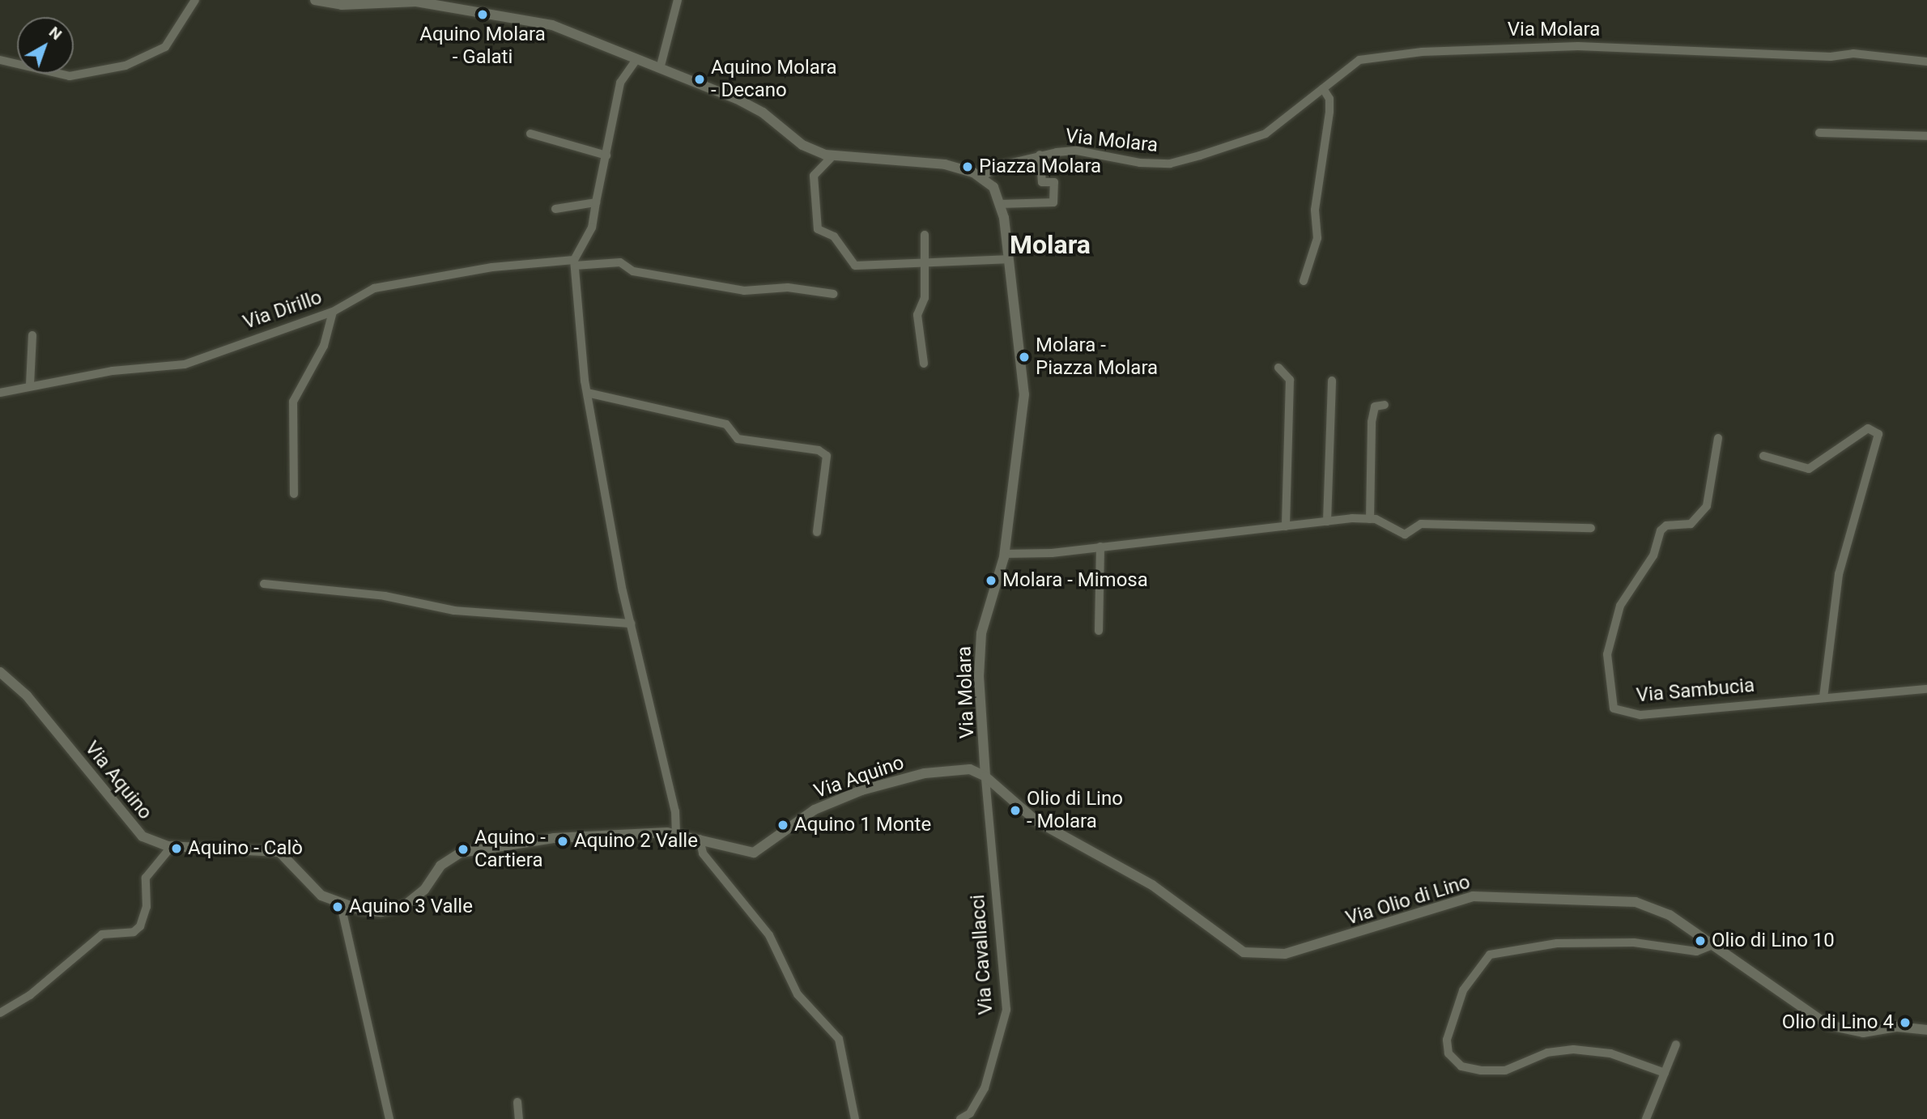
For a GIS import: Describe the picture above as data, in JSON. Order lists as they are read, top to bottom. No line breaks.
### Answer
{"streets":{"street":["Via Molara","Via Dirillo","Via Sambucia","Via Aquino","Via Olio di Lino","Via Cavallacci"]},"crossings":[["Via Molara","Via Aquino"],["Via Molara","Via Olio di Lino"],["Via Molara","Via Cavallacci"],["Via Aquino","Via Olio di Lino"],["Via Aquino","Via Cavallacci"],["Via Olio di Lino","Via Cavallacci"]],"districts":["Molara"],"places":["Aquino Molara - Galati","Aquino Molara - Decano","Piazza Molara","Molara - Piazza Molara","Molara - Mimosa","Olio di Lino - Molara","Aquino 1 Monte","Aquino 2 Valle","Aquino - Calò","Aquino - Cartiera","Aquino 3 Valle","Olio di Lino 10","Olio di Lino 4"],"north":"top right"}
